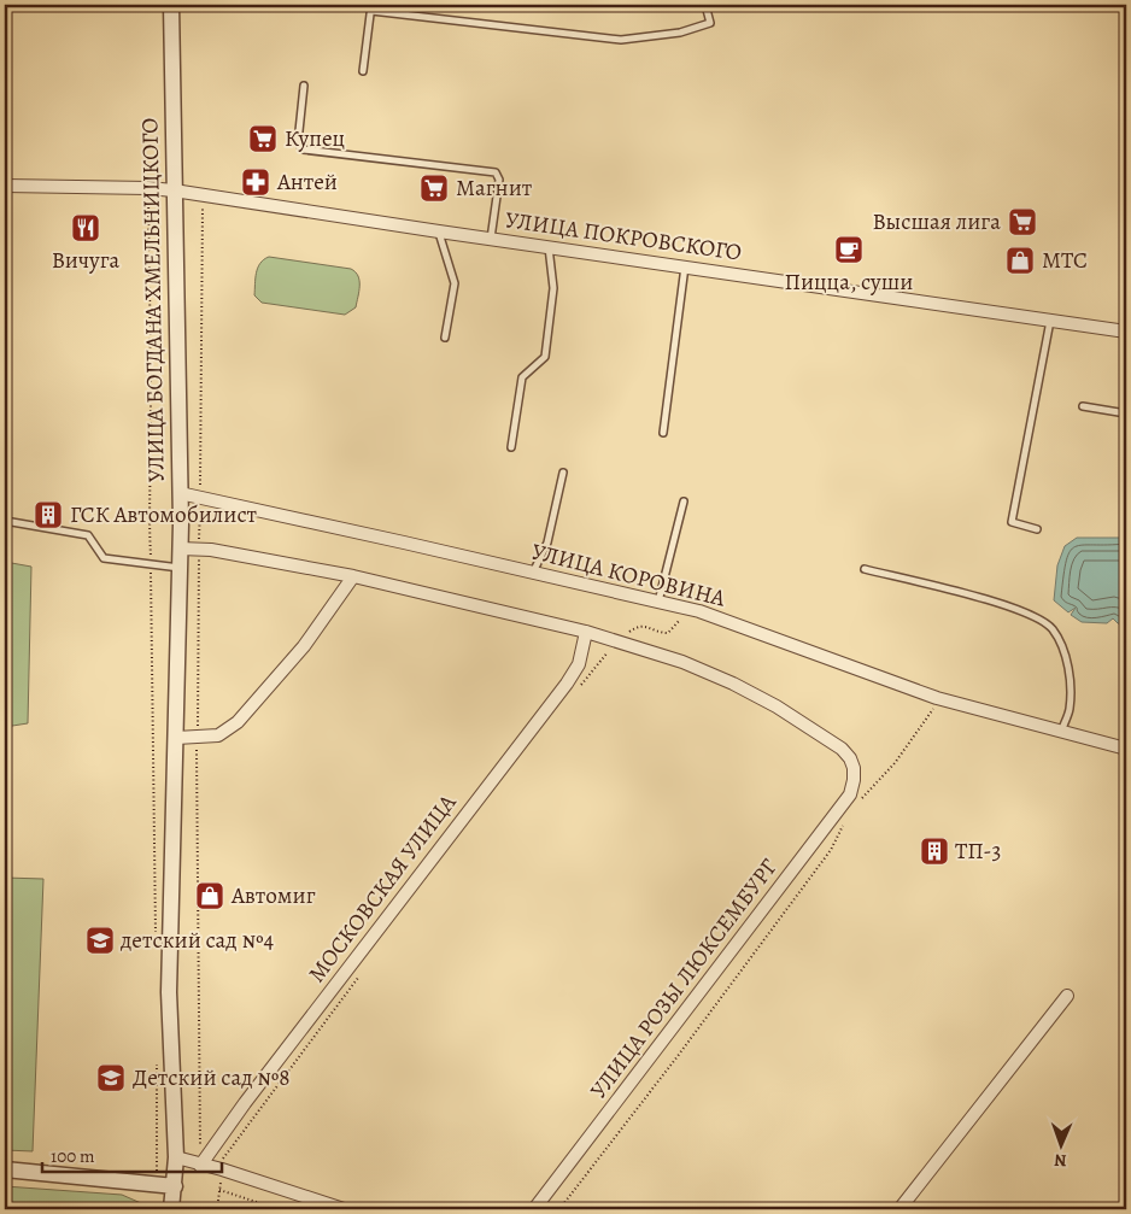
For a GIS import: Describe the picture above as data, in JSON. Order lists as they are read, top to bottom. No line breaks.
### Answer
{"streets":{"street":["УЛИЦА ПОКРОВСКОГО","УЛИЦА БОГДАНА ХМЕЛЬНИЦКОГО","УЛИЦА КОРОВИНА","МОСКОВСКАЯ УЛИЦА","УЛИЦА РОЗЫ ЛЮКСЕМБУРГ"]},"crossings":[["УЛИЦА ПОКРОВСКОГО","УЛИЦА БОГДАНА ХМЕЛЬНИЦКОГО"],["УЛИЦА БОГДАНА ХМЕЛЬНИЦКОГО","УЛИЦА КОРОВИНА"]],"places":{"supermarket":["Купец","Магнит","Высшая лига"],"pharmacy":["Антей"],"restaurant":["Вичуга"],"cafe":["Пицца, суши"],"shop":["МТС","Автомиг"],"building":["ГСК Автомобилист","ТП-3"],"school or university":["детский сад №4","Детский сад №8"]},"scale_bar":"100 m","north":"bottom"}
